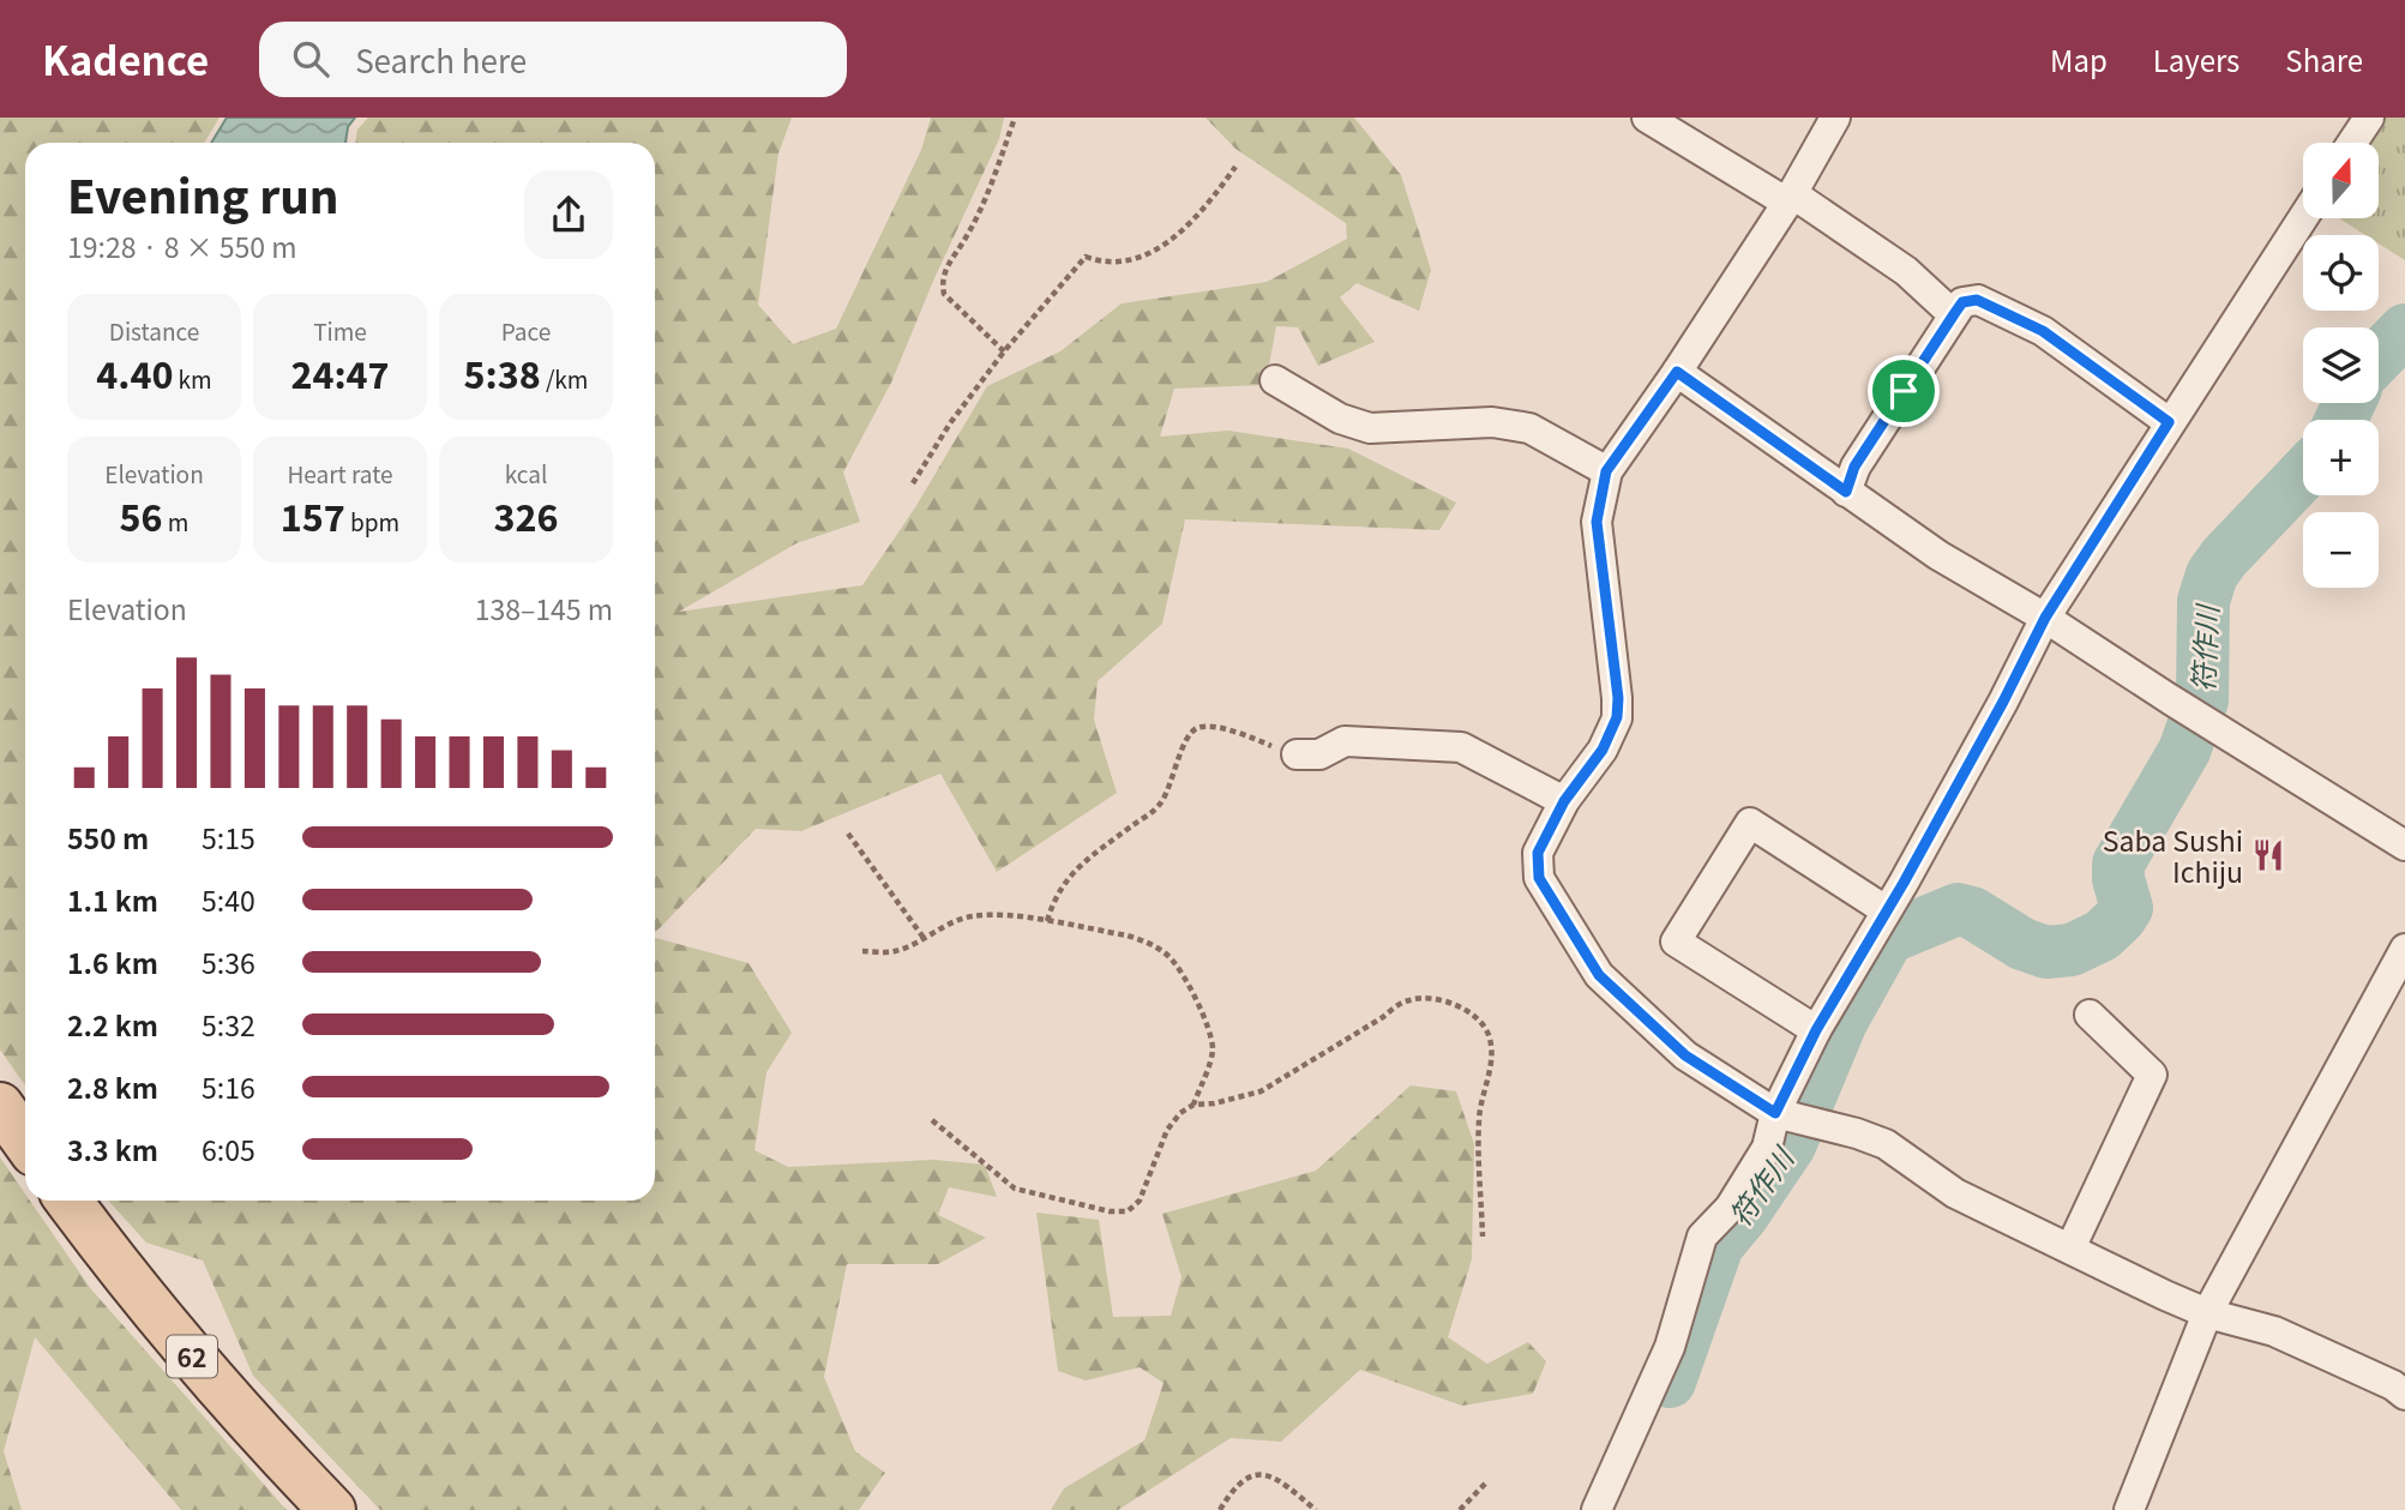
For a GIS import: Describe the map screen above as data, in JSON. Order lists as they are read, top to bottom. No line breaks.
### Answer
{"streets":{"main road":["62"]},"water":["符作川"],"places":{"restaurant":["Saba Sushi Ichiju"]},"north":"top","page":{"header":"Kadence","search":"Search here","nav":["Map","Layers","Share"],"map_buttons":["+","−"],"heading":["Evening run","19:28 · 8 × 550 m"],"stats":[["Distance","4.40 km"],["Time","24:47"],["Pace","5:38 /km"],["Elevation","56 m"],["Heart rate","157 bpm"],["kcal","326"]],"chart":["Elevation","138–145 m"],"list":[{"name":"550 m","note":"5:15"},{"name":"1.1 km","note":"5:40"},{"name":"1.6 km","note":"5:36"},{"name":"2.2 km","note":"5:32"},{"name":"2.8 km","note":"5:16"},{"name":"3.3 km","note":"6:05"}]}}
